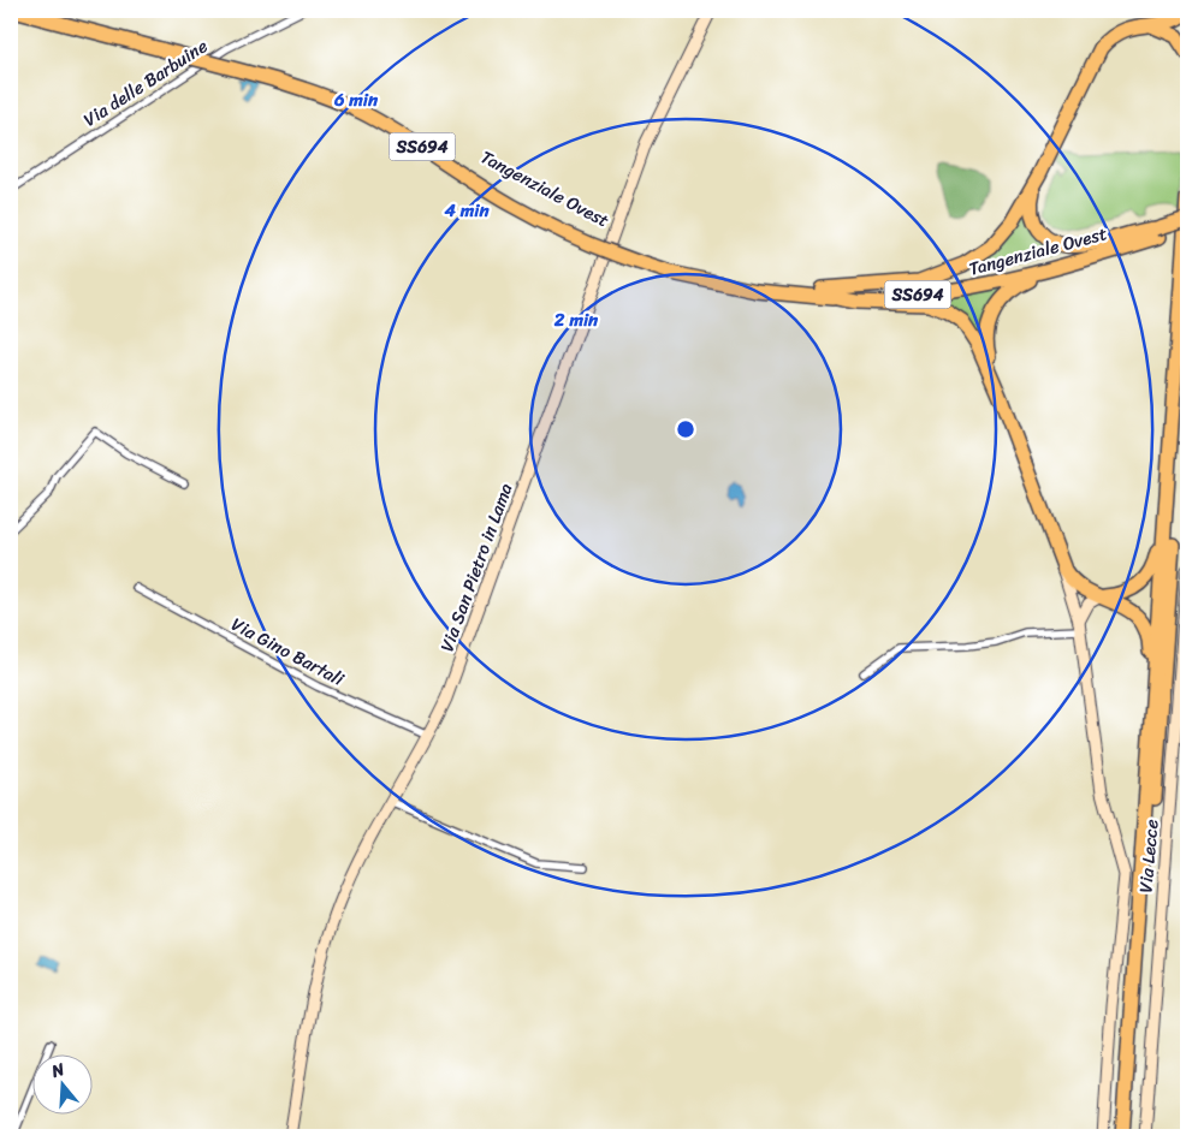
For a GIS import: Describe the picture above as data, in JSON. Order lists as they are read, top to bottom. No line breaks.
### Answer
{"streets":{"highway":["SS694","Tangenziale Ovest"],"main road":["Via San Pietro in Lama","Via Lecce"],"street":["Via delle Barbuine","Via Gino Bartali"]},"crossings":[["Via San Pietro in Lama","Via Gino Bartali"]],"north":"top","rings":["6 min","4 min","2 min"]}
